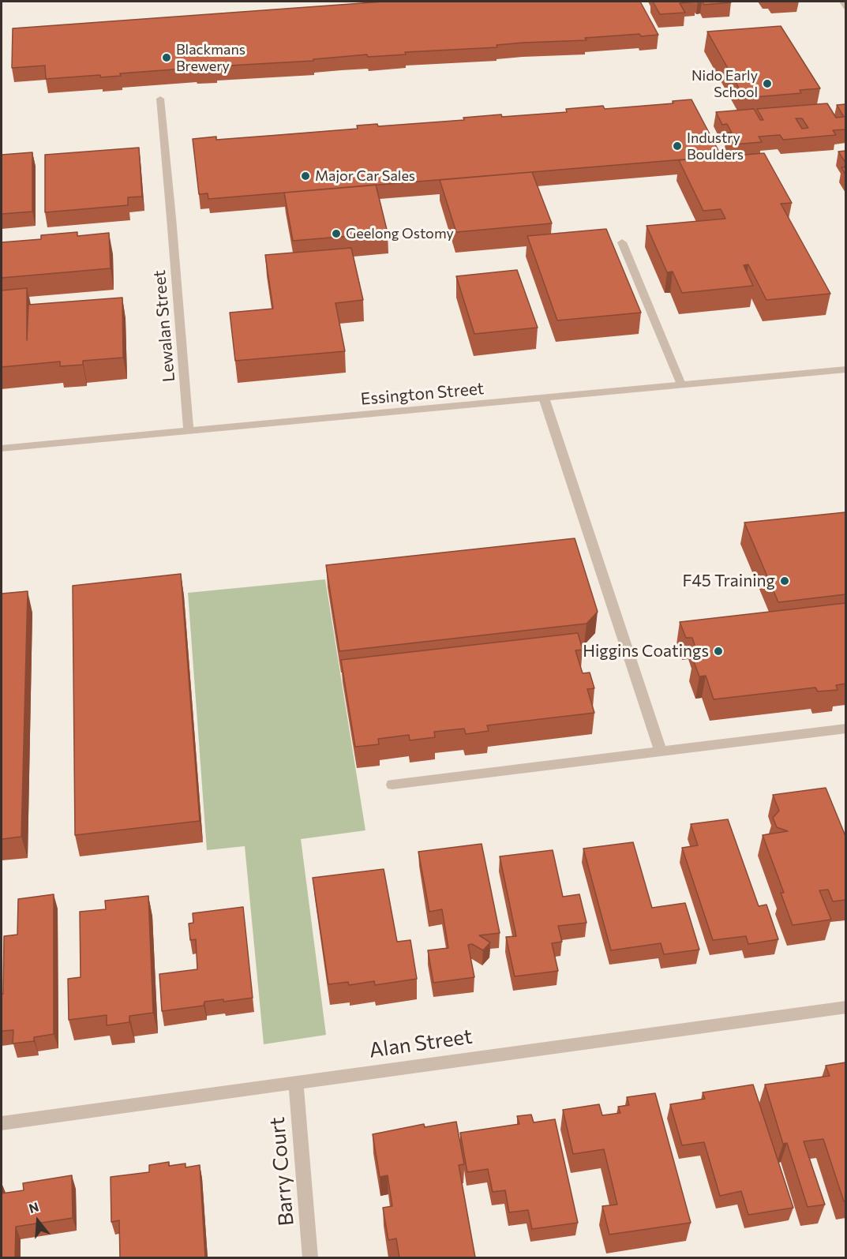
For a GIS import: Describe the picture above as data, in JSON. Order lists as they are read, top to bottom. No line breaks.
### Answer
{"streets":{"street":["Lewalan Street","Essington Street","Alan Street","Barry Court"]},"crossings":[["Lewalan Street","Essington Street"],["Alan Street","Barry Court"]],"places":["Blackmans Brewery","Nido Early School","Industry Boulders","Major Car Sales","Geelong Ostomy","F45 Training","Higgins Coatings"],"north":"top"}
